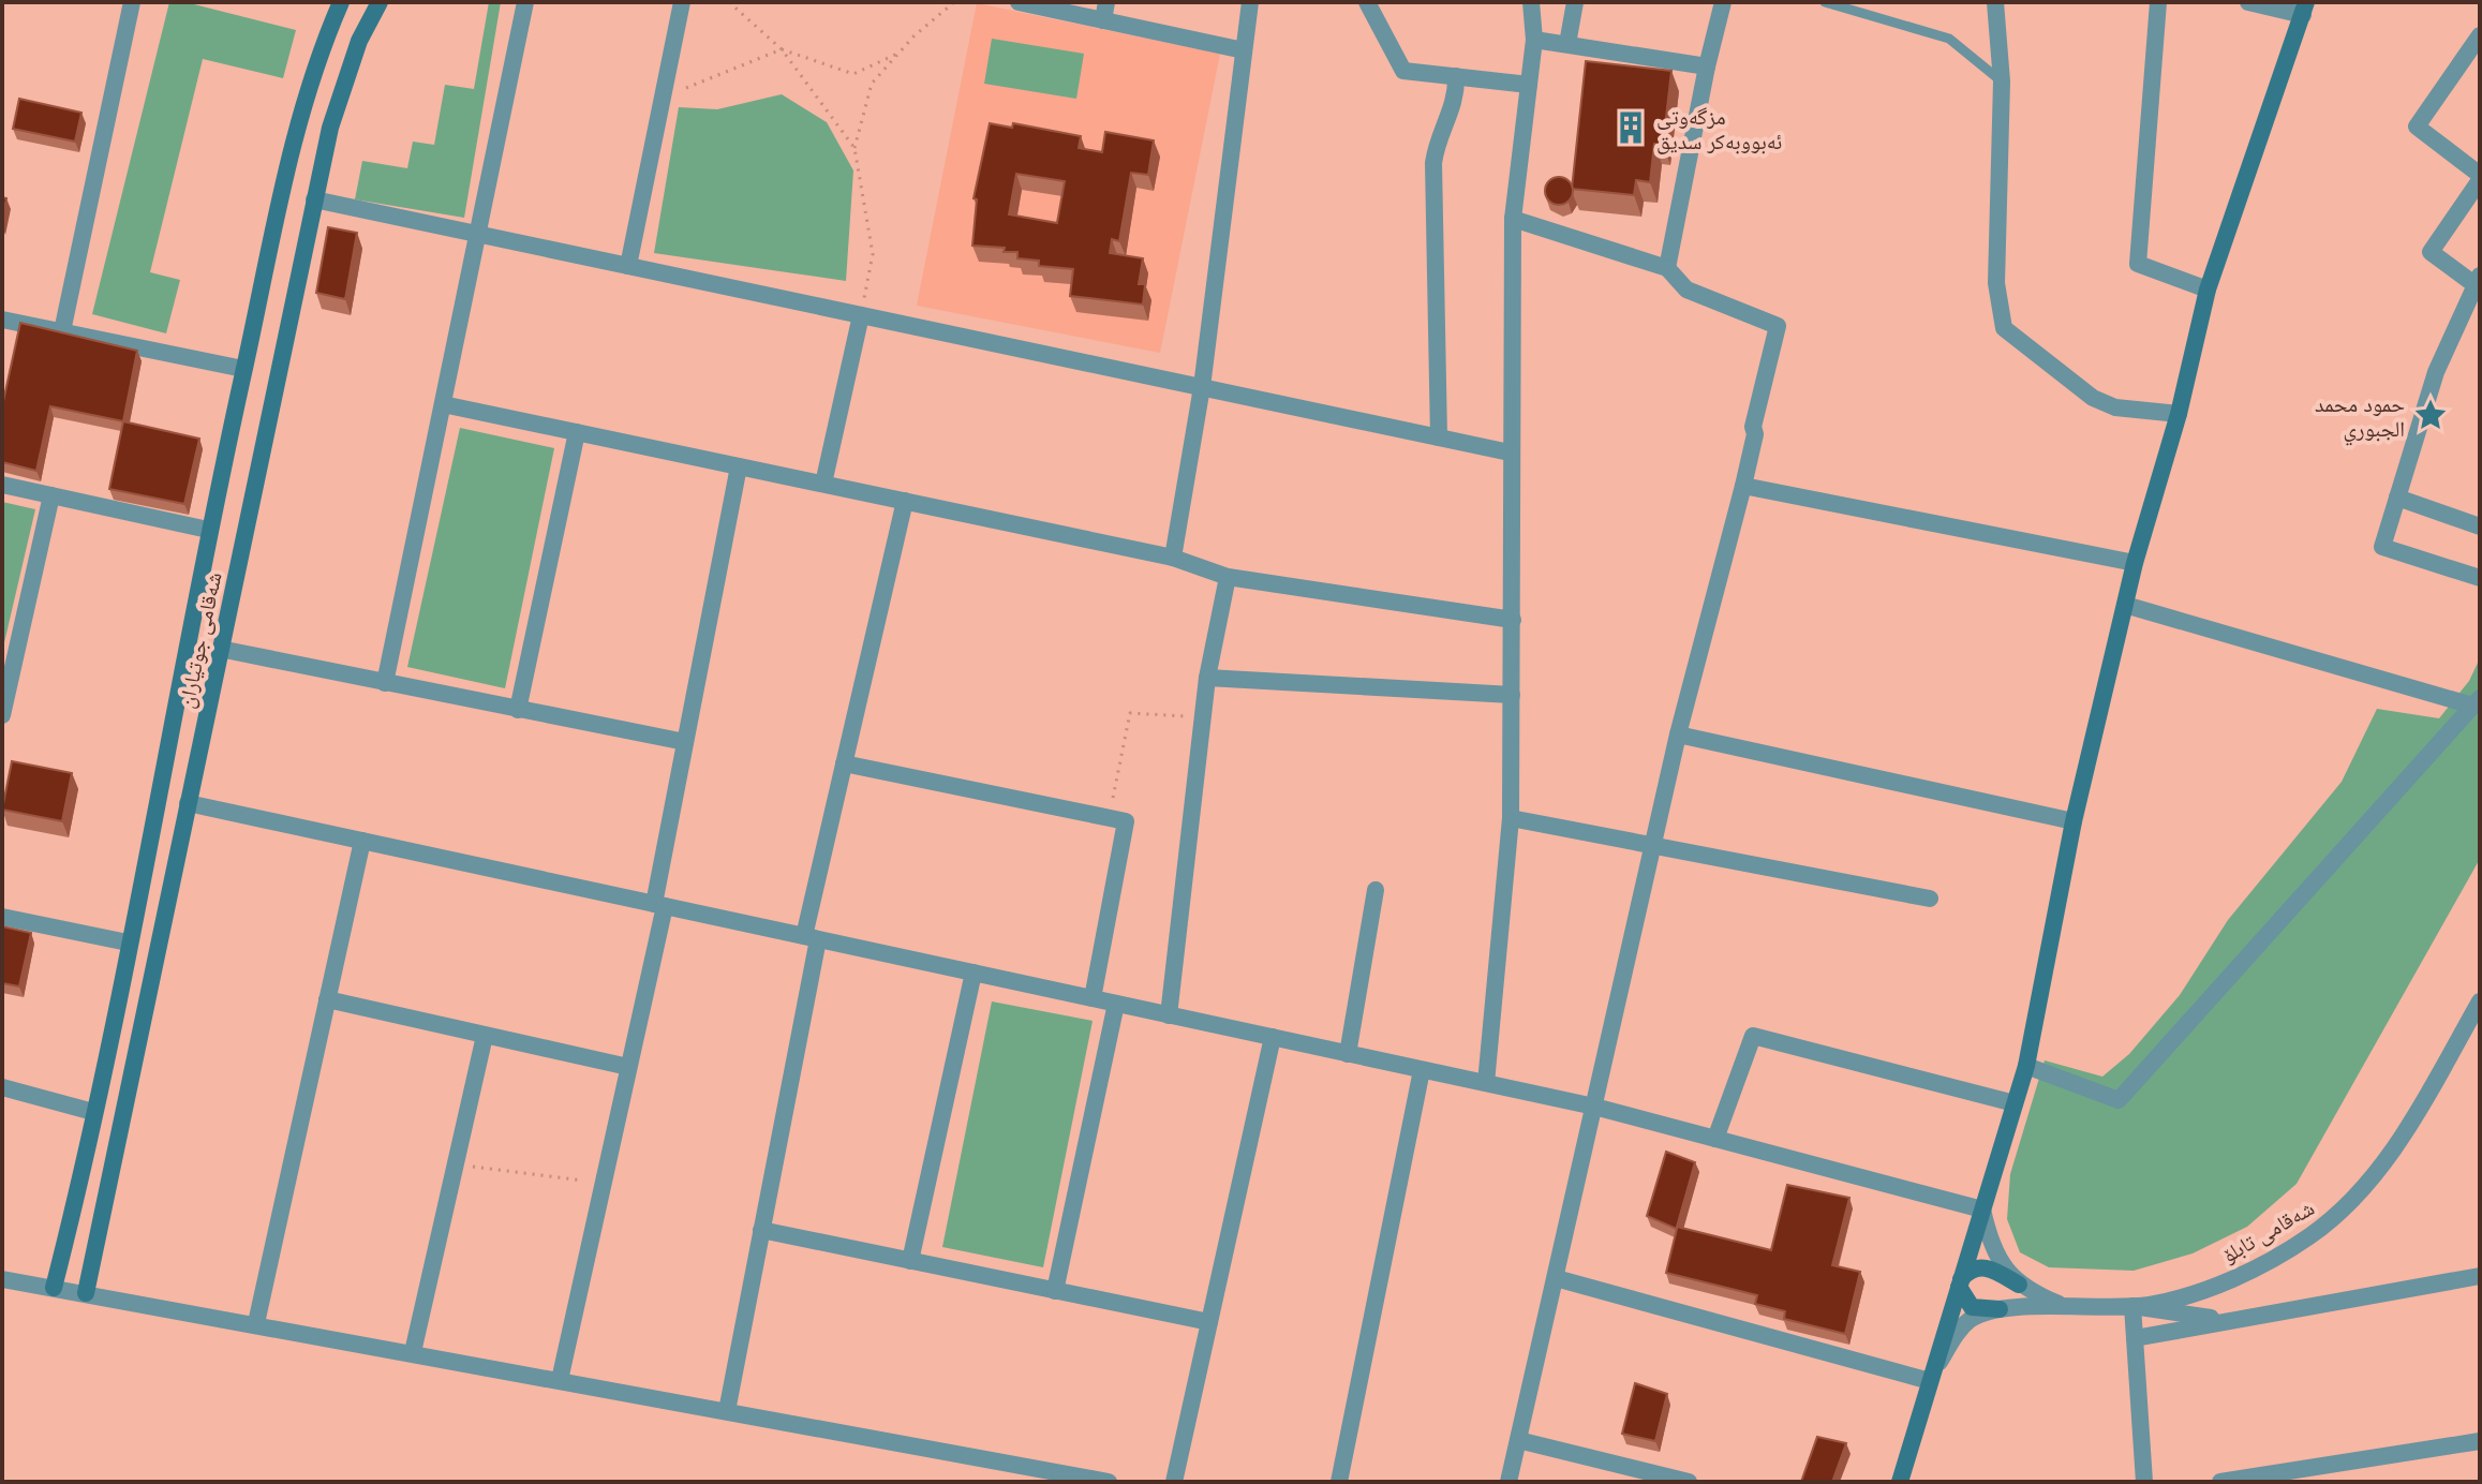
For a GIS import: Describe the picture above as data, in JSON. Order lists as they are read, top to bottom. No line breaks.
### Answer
{"streets":{"main road":["شەقامی جوتیاران"],"street":["شەقامی تابلۆ"]},"places":{"building":["مزگەوتی ئەبووبەکر سدیق"],"place":["حمود محمد الجبوري"]}}
